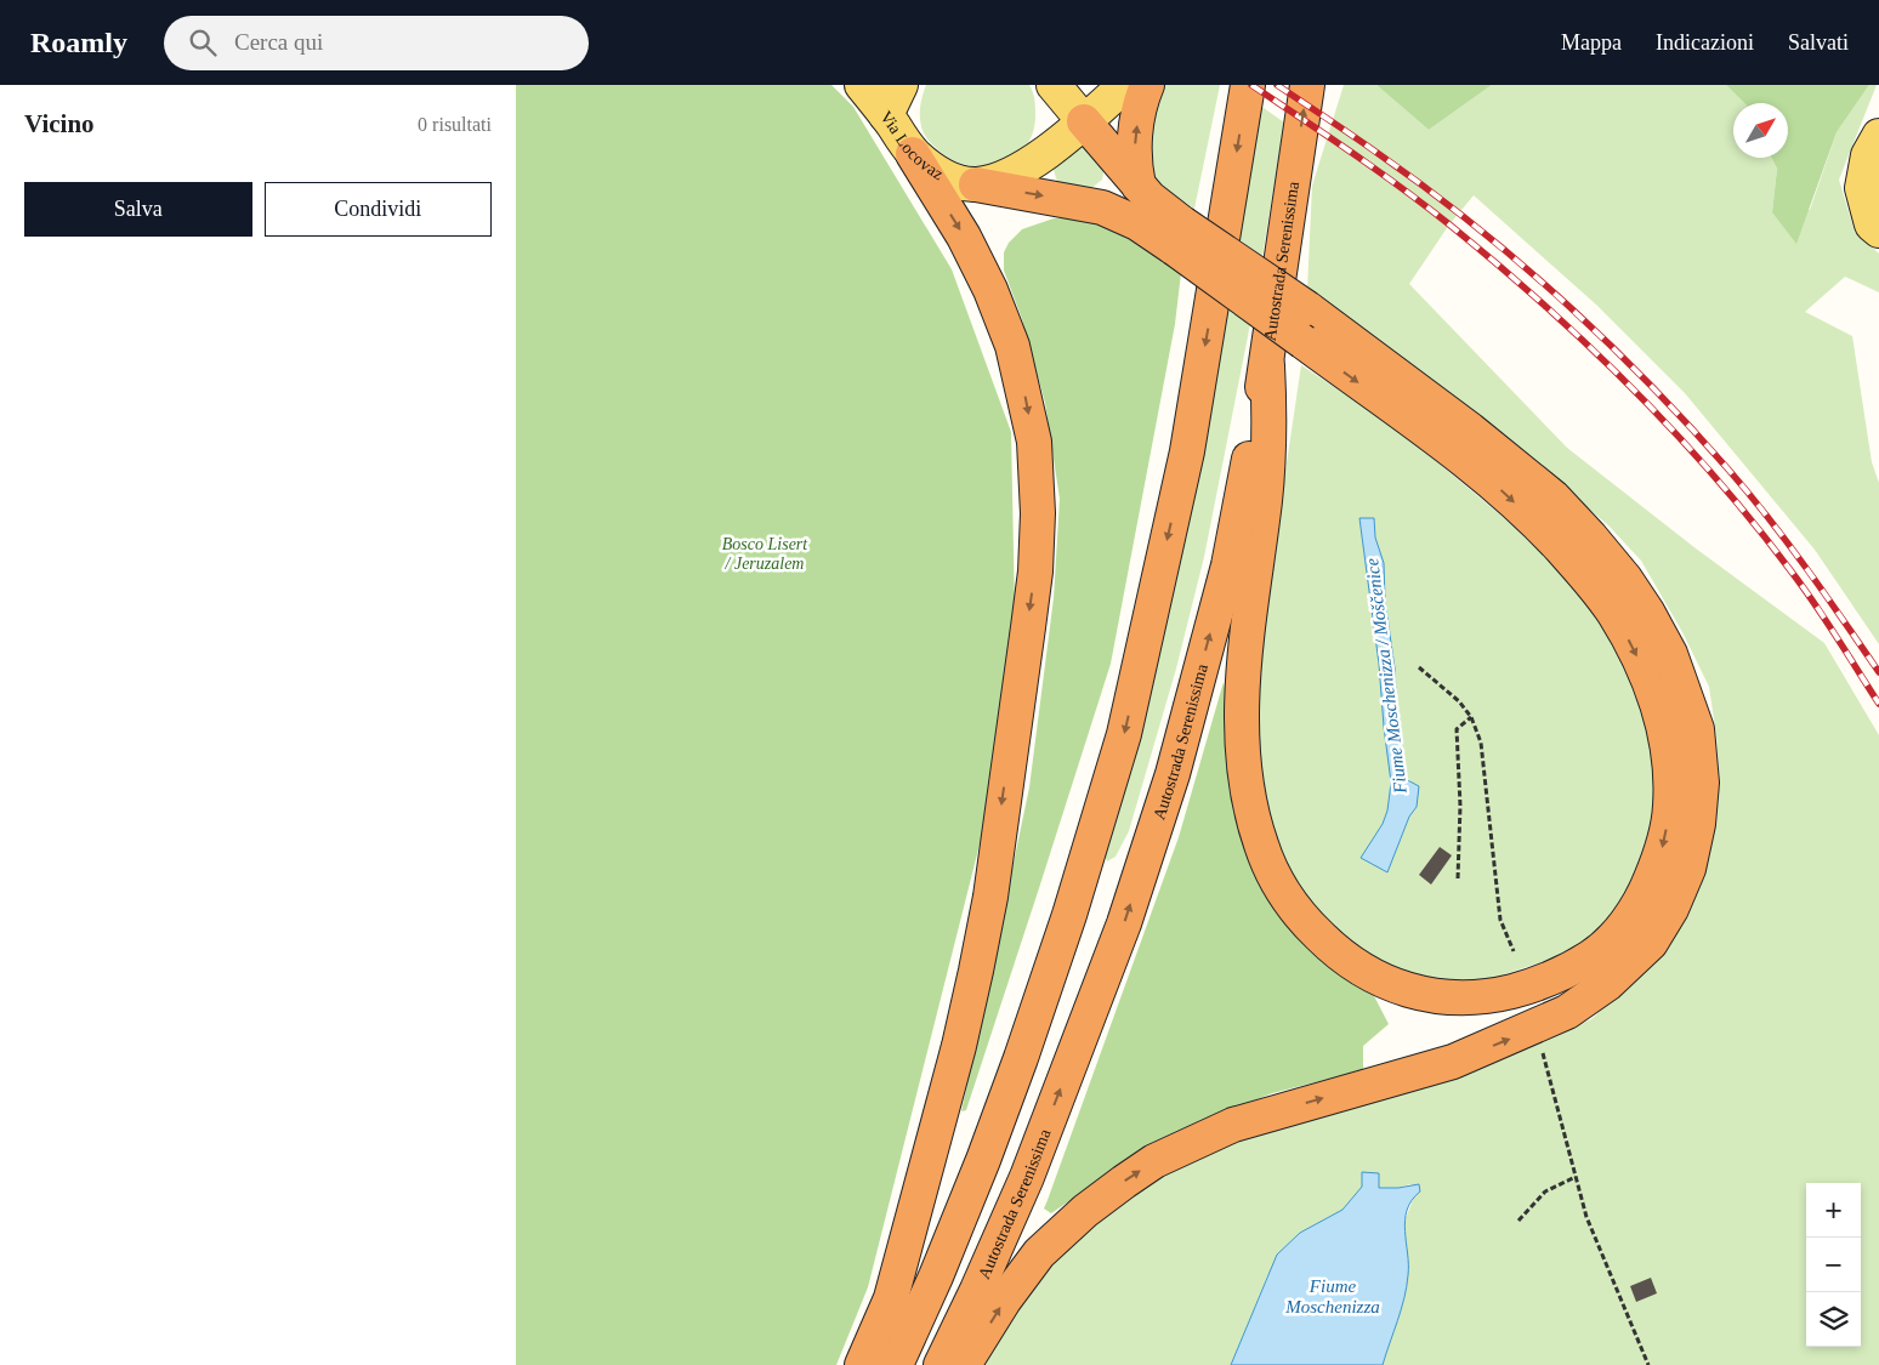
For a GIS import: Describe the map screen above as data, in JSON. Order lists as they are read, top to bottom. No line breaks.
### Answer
{"streets":{"highway":["Autostrada Serenissima"],"main road":["Via Locovaz"]},"water":["Fiume Moschenizza / Moščenice","Fiume Moschenizza"],"parks":["Bosco Lisert / Jeruzalem"],"north":"top right","page":{"header":"Roamly","search":"Cerca qui","nav":["Mappa","Indicazioni","Salvati"],"heading":["Vicino","0 risultati"],"buttons":["Salva","Condividi"],"map_buttons":["+","−"]}}
